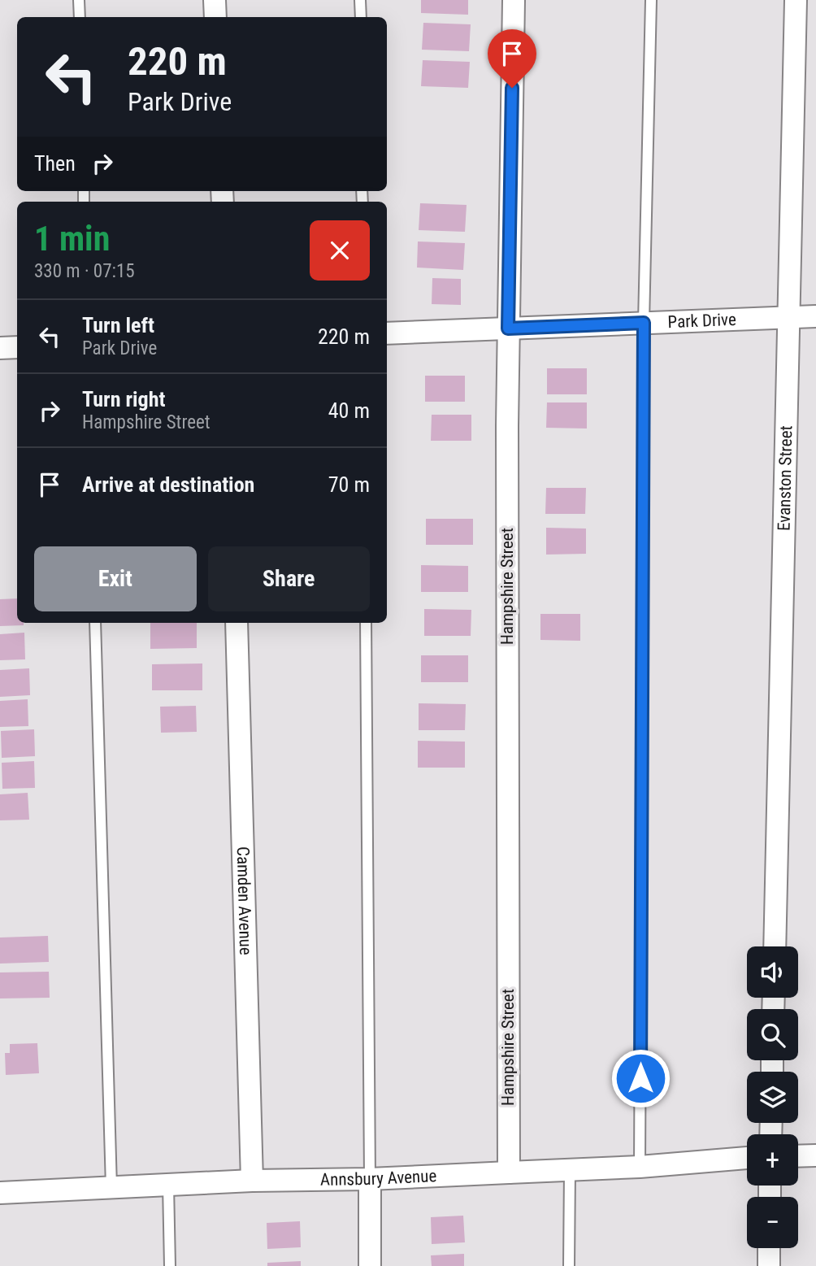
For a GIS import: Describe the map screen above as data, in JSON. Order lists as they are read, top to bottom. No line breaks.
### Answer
{"streets":{"street":["Park Drive","Evanston Street","Hampshire Street","Camden Avenue","Annsbury Avenue"]},"crossings":[["Park Drive","Evanston Street"],["Park Drive","Hampshire Street"],["Hampshire Street","Annsbury Avenue"],["Camden Avenue","Annsbury Avenue"]],"page":{"turn":["220 m","Park Drive"],"then":"Then","heading":["1 min","330 m · 07:15"],"list":[{"name":"Turn left","note":"Park Drive","value":"220 m"},{"name":"Turn right","note":"Hampshire Street","value":"40 m"},{"name":"Arrive at destination","value":"70 m"}],"buttons":["Exit","Share"],"map_buttons":["+","−"]}}
